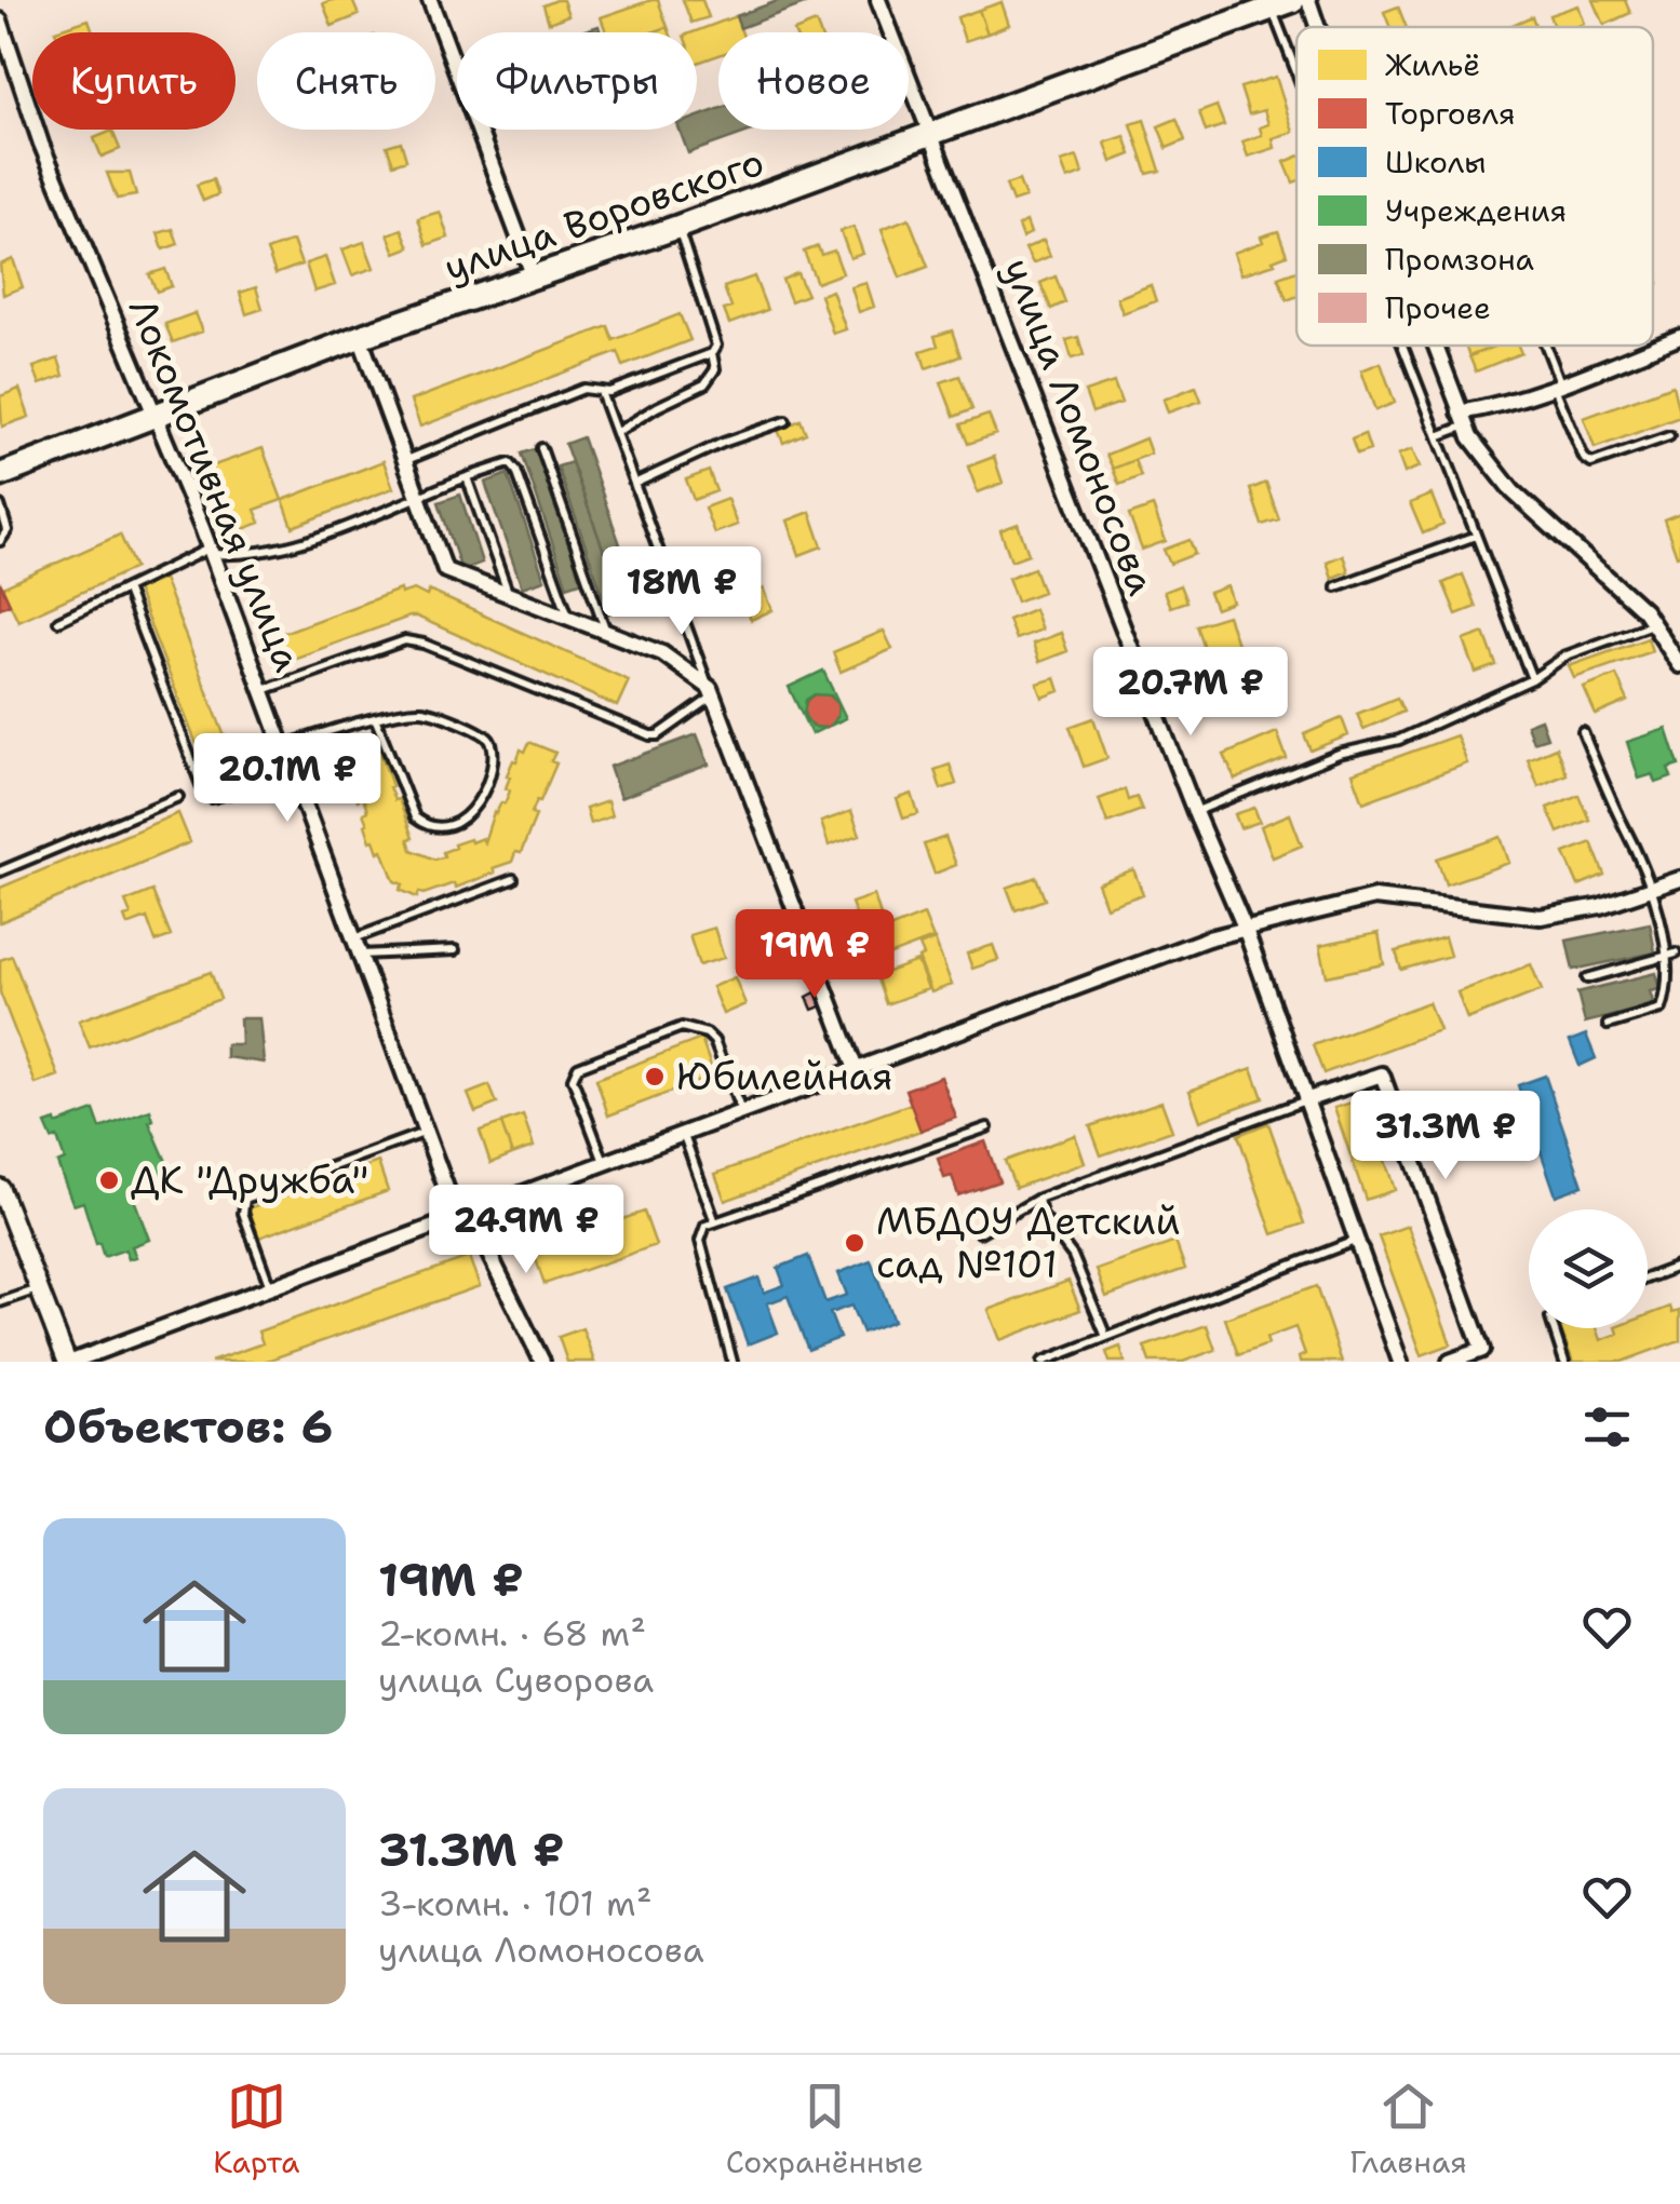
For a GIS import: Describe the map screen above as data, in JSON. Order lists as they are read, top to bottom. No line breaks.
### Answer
{"streets":{"main road":["улица Воровского"],"street":["улица Ломоносова","Локомотивная улица"]},"crossings":[["улица Воровского","улица Ломоносова"],["улица Воровского","Локомотивная улица"]],"places":["Юбилейная","ДК \"Дружба\"","МБДОУ Детский сад №101"],"legend":["Жильё","Торговля","Школы","Учреждения","Промзона","Прочее"],"page":{"chip":["Купить","Снять","Фильтры","Новое"],"price":["18M ₽","20.7M ₽","20.1M ₽","19M ₽","31.3M ₽","24.9M ₽"],"heading":"Объектов: 6","list":[{"name":"19M ₽","note":"2-комн. · 68 m² · улица Суворова"},{"name":"31.3M ₽","note":"3-комн. · 101 m² · улица Ломоносова"}],"tabs":["Карта","Сохранённые","Главная"]}}
